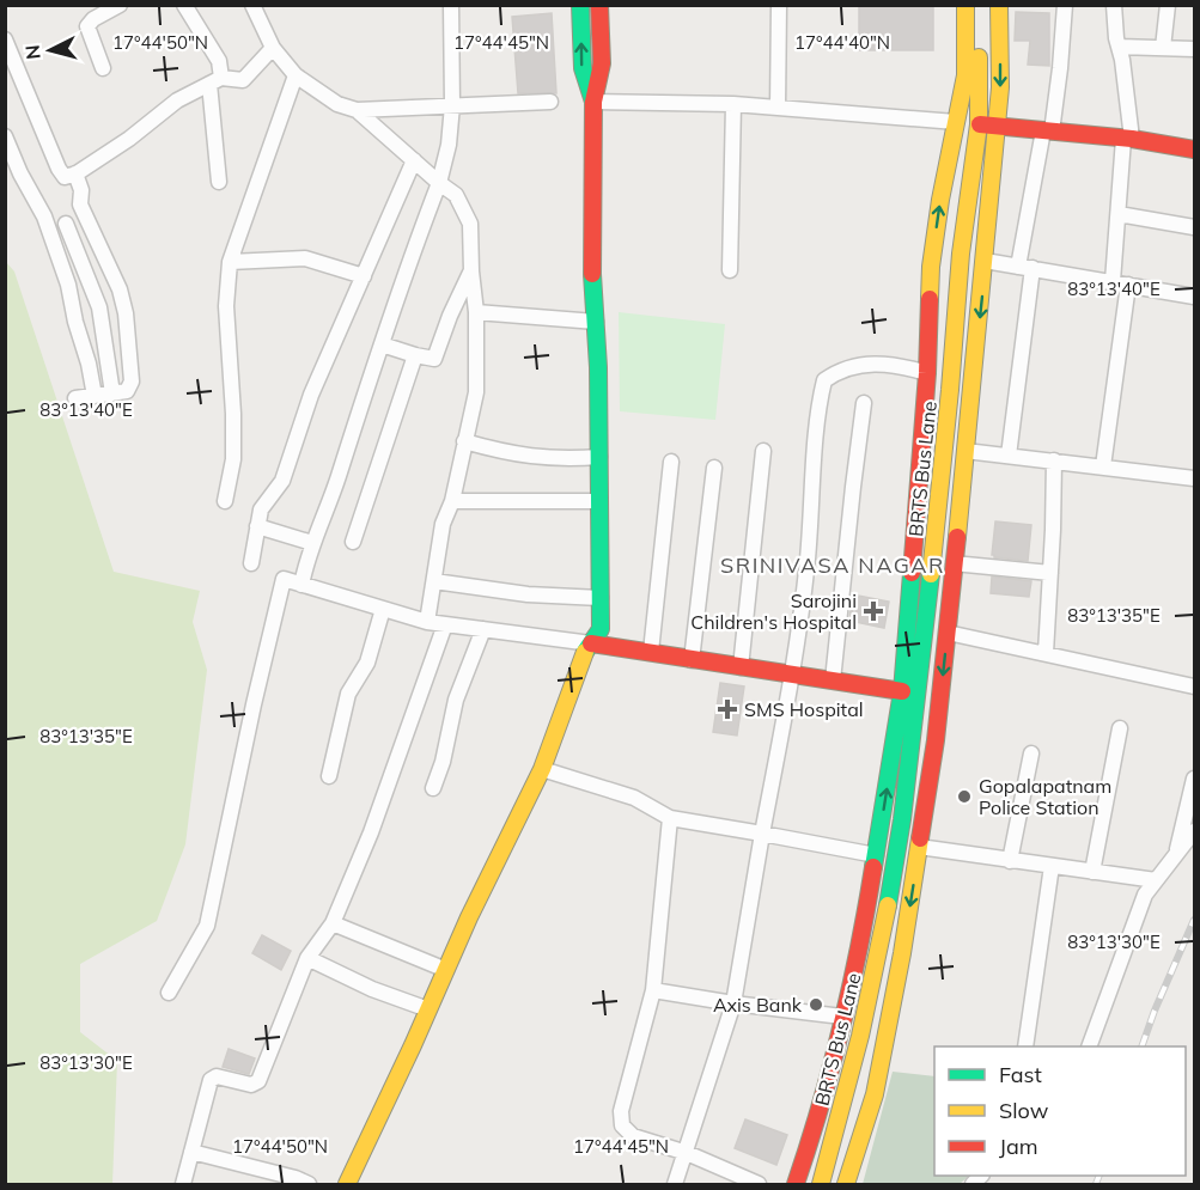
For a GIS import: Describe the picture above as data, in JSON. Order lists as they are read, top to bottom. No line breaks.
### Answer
{"streets":{"main road":["BRTS Bus Lane"]},"districts":["SRINIVASA NAGAR"],"places":{"health":["Sarojini Children's Hospital","SMS Hospital"],"other":["Gopalapatnam Police Station","Axis Bank"]},"legend":["Fast","Slow","Jam"],"north":"left","coordinates":["17°44'50\"N","17°44'45\"N","17°44'40\"N","83°13'40\"E","83°13'35\"E","83°13'30\"E"]}
